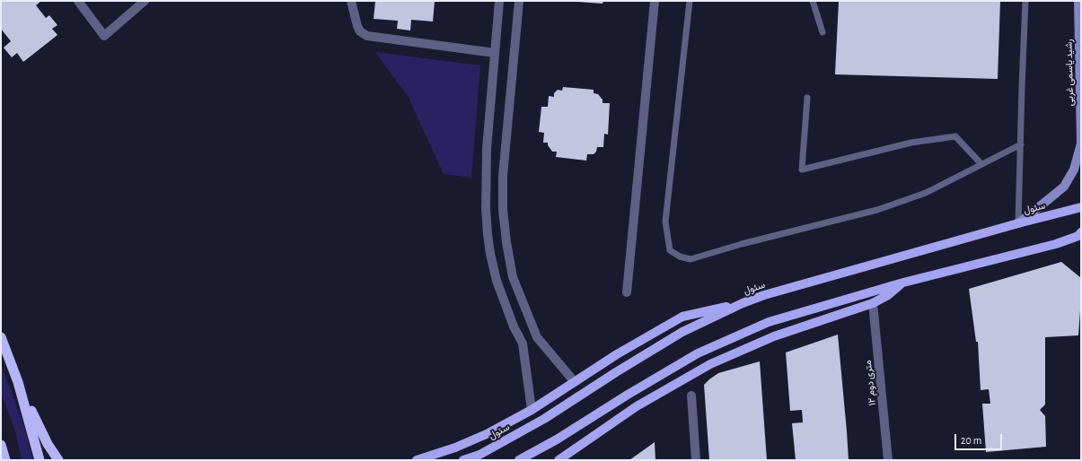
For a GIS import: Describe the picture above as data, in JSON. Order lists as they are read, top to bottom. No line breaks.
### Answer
{"streets":{"main road":["رشید یاسمی غربی","سئول"],"street":["۱۲ متری دوم"]},"crossings":[["رشید یاسمی غربی","سئول"]],"scale_bar":"20 m"}
